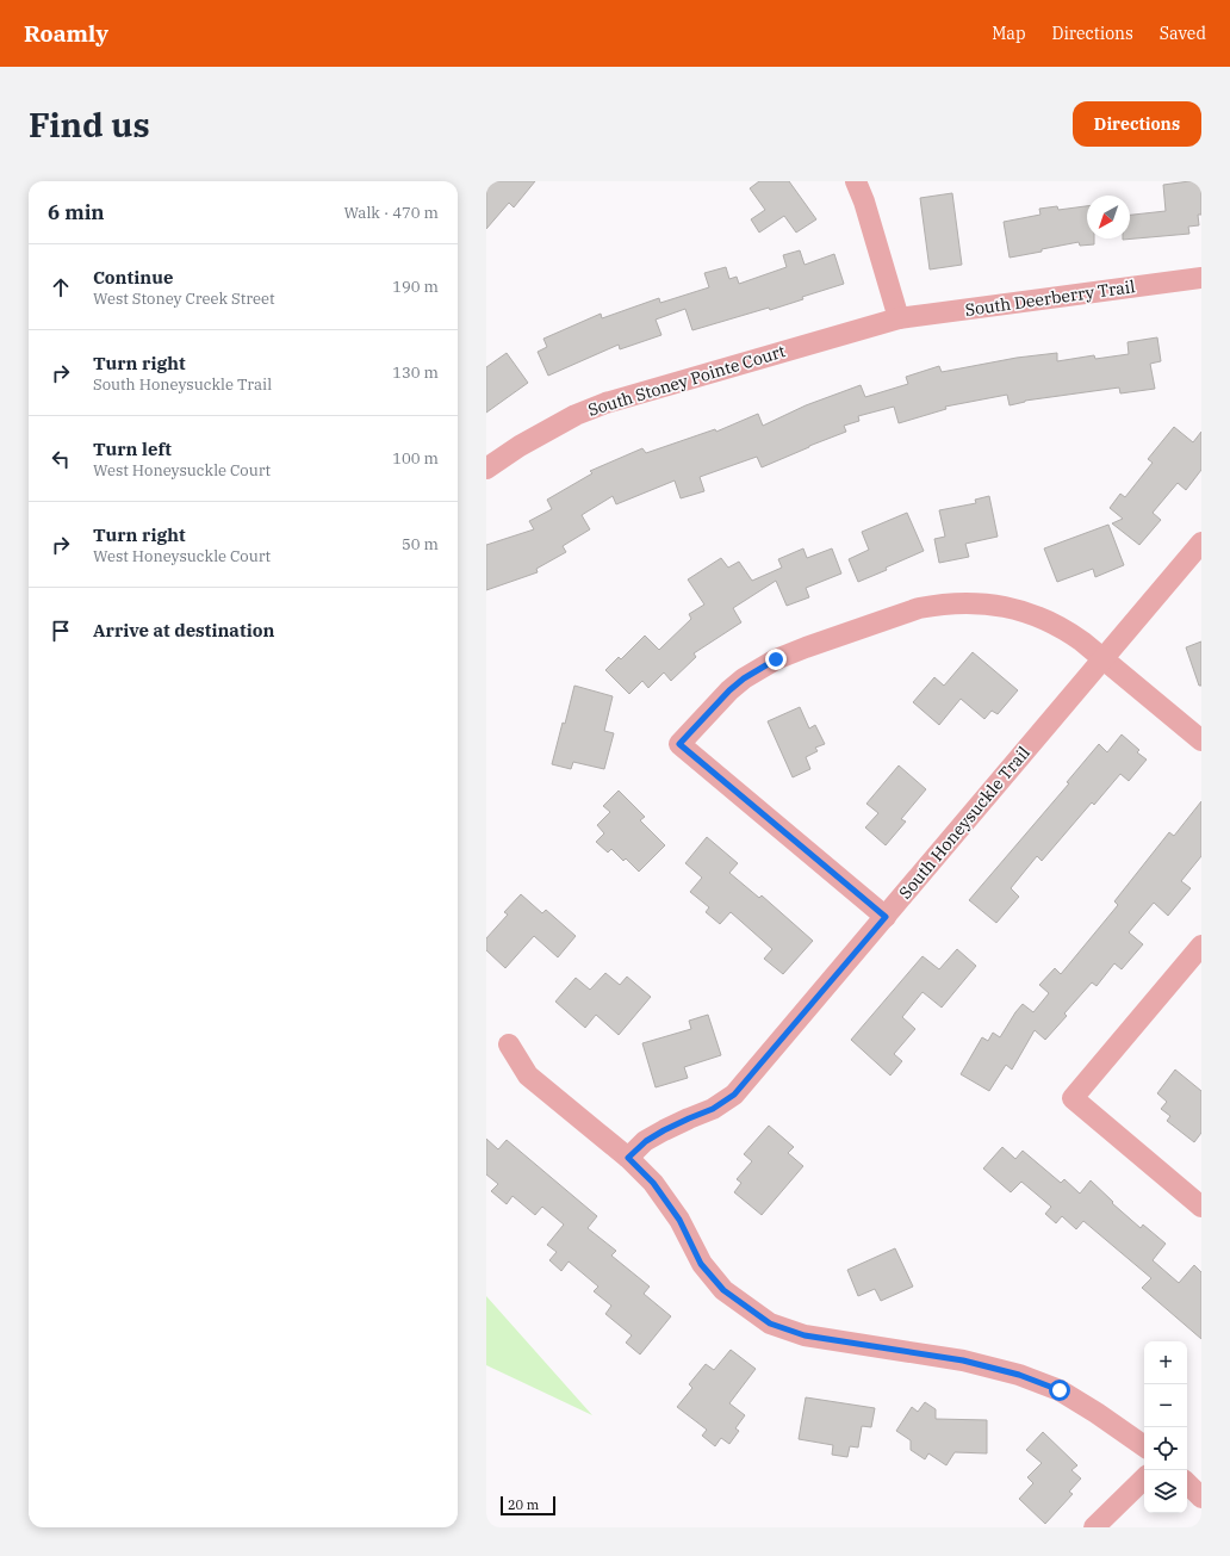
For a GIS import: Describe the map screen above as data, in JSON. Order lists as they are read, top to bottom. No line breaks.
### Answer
{"streets":{"street":["South Deerberry Trail","South Stoney Pointe Court","South Honeysuckle Trail"]},"crossings":[["South Deerberry Trail","South Stoney Pointe Court"]],"scale_bar":"20 m","north":"bottom left","page":{"header":"Roamly","nav":["Map","Directions","Saved"],"buttons":"Directions","title":"Find us","heading":["6 min","Walk · 470 m"],"list":[["Continue","West Stoney Creek Street","190 m"],["Turn right","South Honeysuckle Trail","130 m"],["Turn left","West Honeysuckle Court","100 m"],["Turn right","West Honeysuckle Court","50 m"],"Arrive at destination"],"map_buttons":["+","−"],"scale":"20 m"}}
